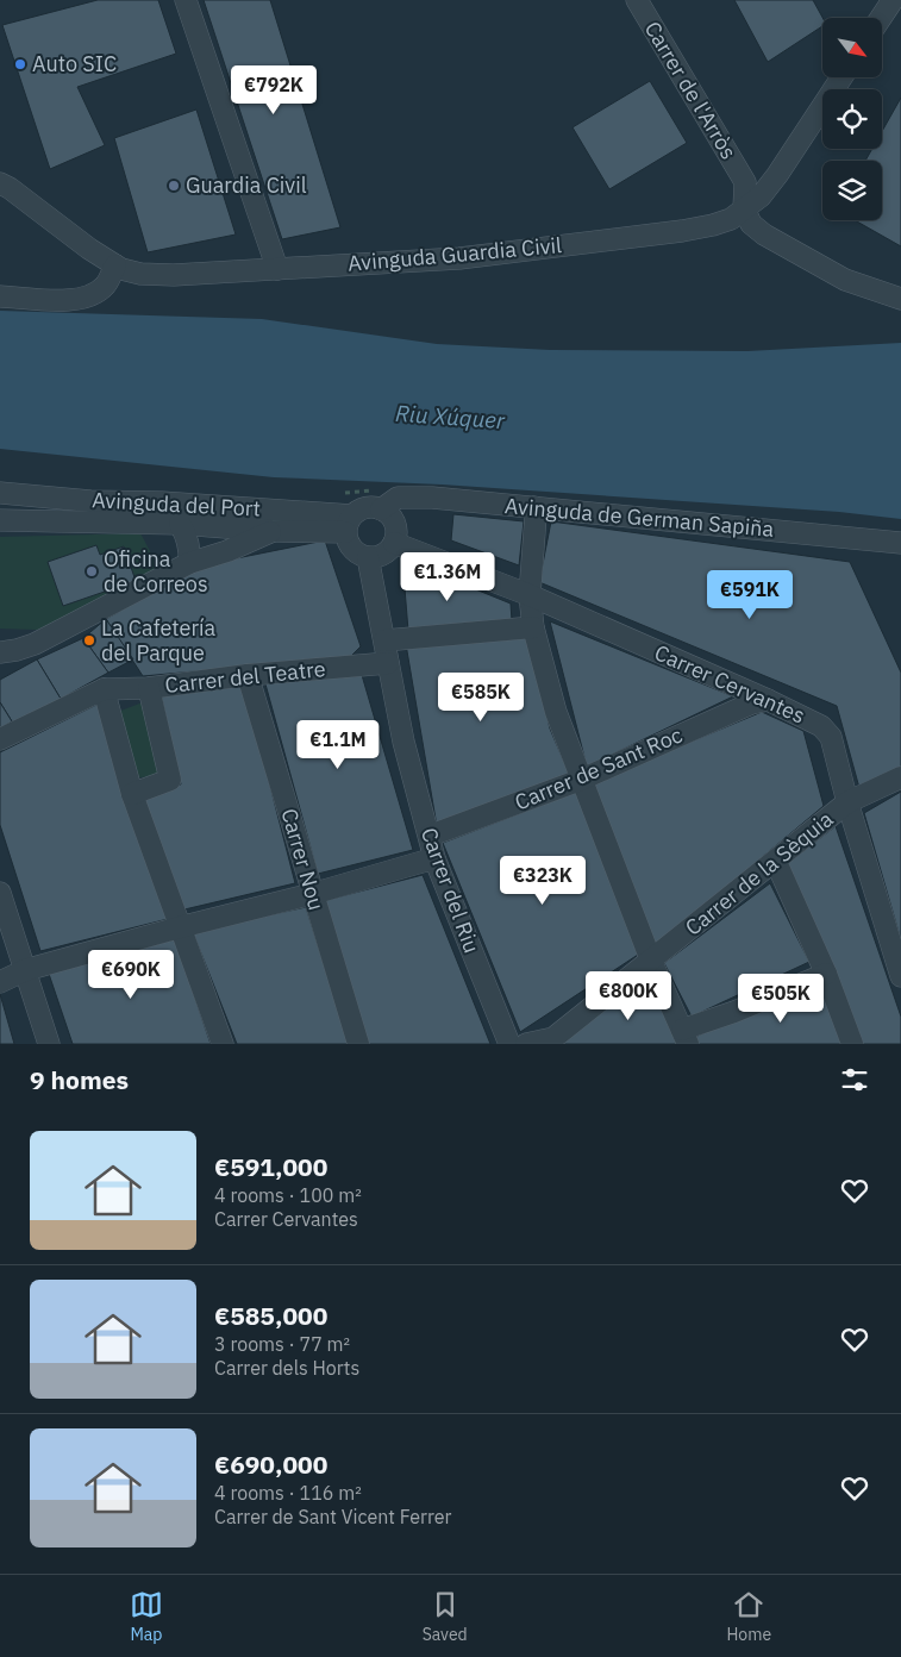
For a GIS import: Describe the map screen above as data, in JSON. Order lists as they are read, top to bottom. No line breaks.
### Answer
{"streets":{"street":["Carrer de l'Arròs","Avinguda Guardia Civil","Avinguda del Port","Avinguda de German Sapiña","Carrer del Teatre","Carrer Cervantes","Carrer de Sant Roc","Carrer Nou","Carrer de la Sèquia","Carrer del Riu"]},"crossings":[["Carrer de l'Arròs","Avinguda Guardia Civil"],["Avinguda del Port","Avinguda de German Sapiña"],["Avinguda del Port","Carrer Cervantes"],["Avinguda del Port","Carrer del Riu"],["Avinguda de German Sapiña","Carrer Cervantes"],["Avinguda de German Sapiña","Carrer del Riu"],["Carrer del Teatre","Carrer Nou"],["Carrer del Teatre","Carrer del Riu"],["Carrer Cervantes","Carrer de Sant Roc"],["Carrer Cervantes","Carrer de la Sèquia"],["Carrer Cervantes","Carrer del Riu"],["Carrer de Sant Roc","Carrer del Riu"]],"water":["Riu Xúquer"],"places":["Auto SIC","Guardia Civil","Oficina de Correos","La Cafetería del Parque"],"north":"bottom right","page":{"price":["€792K","€1.36M","€591K","€585K","€1.1M","€323K","€690K","€800K","€505K"],"heading":"9 homes","list":[{"name":"€591,000","note":"4 rooms · 100 m² · Carrer Cervantes"},{"name":"€585,000","note":"3 rooms · 77 m² · Carrer dels Horts"},{"name":"€690,000","note":"4 rooms · 116 m² · Carrer de Sant Vicent Ferrer"}],"tabs":["Map","Saved","Home"]}}
